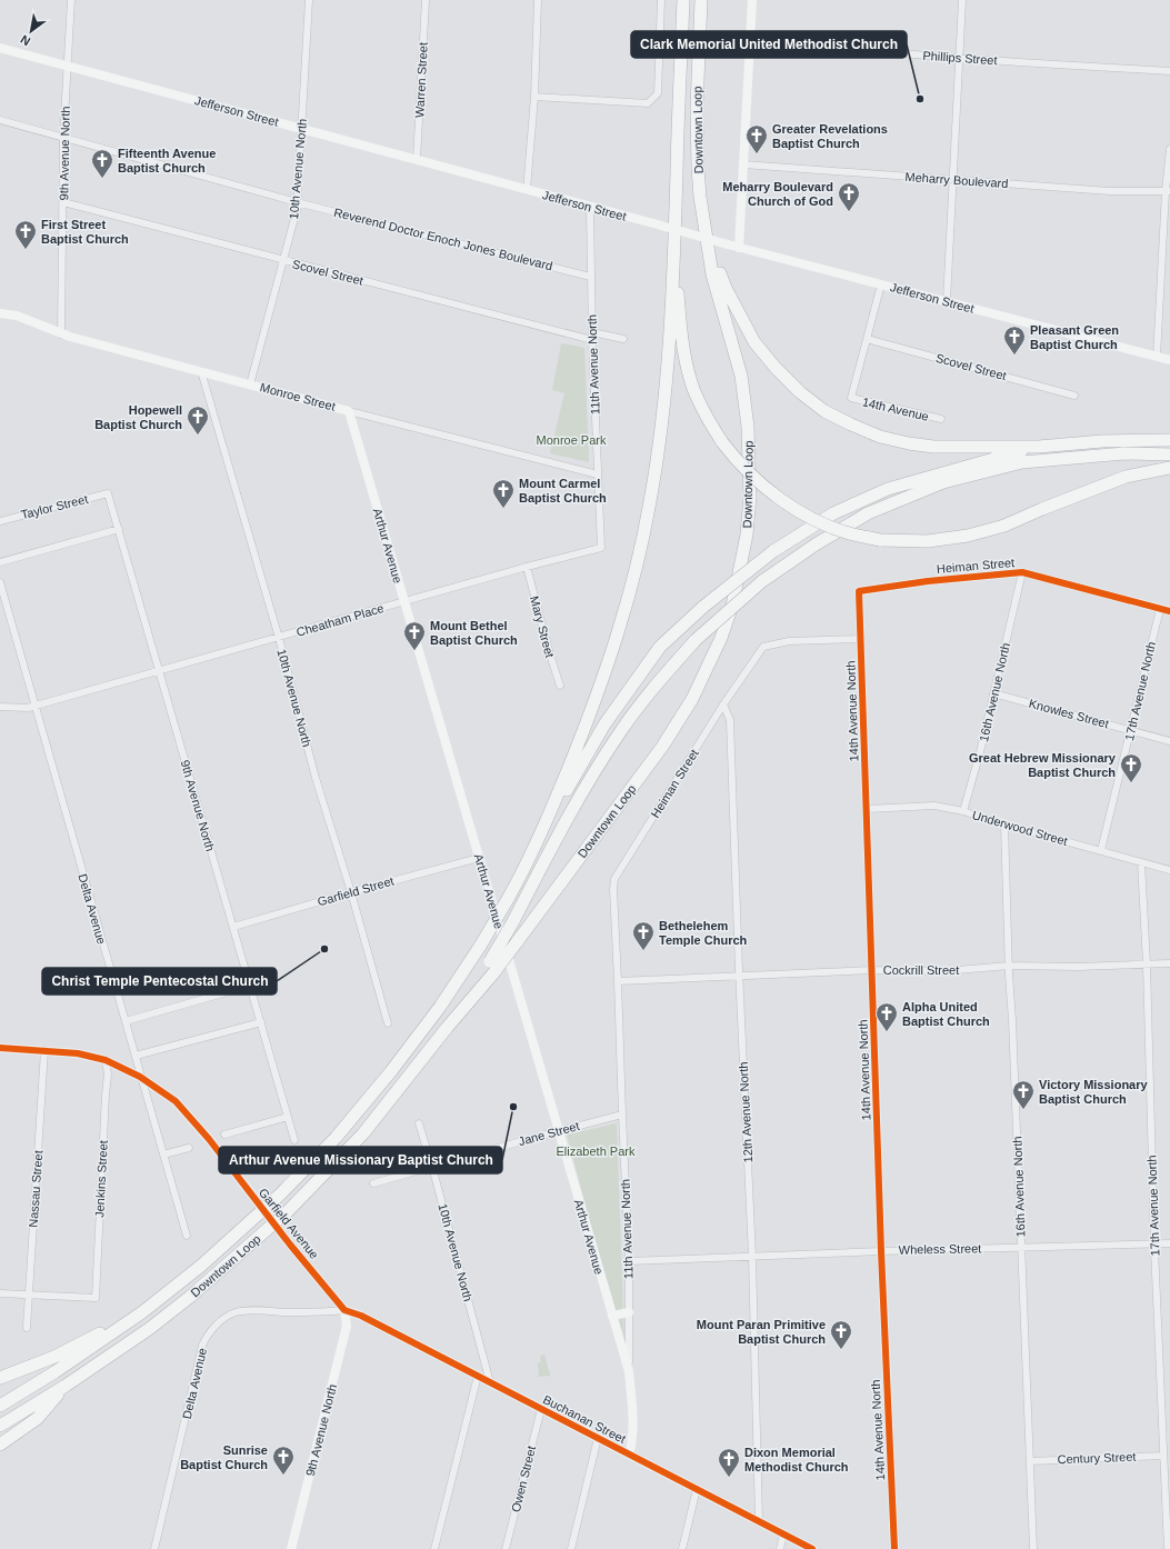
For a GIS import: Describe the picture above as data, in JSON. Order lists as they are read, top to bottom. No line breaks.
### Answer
{"streets":{"highway":["Downtown Loop"],"street":["Phillips Street","Warren Street","Jefferson Street","9th Avenue North","10th Avenue North","Meharry Boulevard","Reverend Doctor Enoch Jones Boulevard","Scovel Street","11th Avenue North","Monroe Street","14th Avenue","Taylor Street","Arthur Avenue","Heiman Street","Cheatham Place","Mary Street","17th Avenue North","16th Avenue North","14th Avenue North","Knowles Street","Underwood Street","Garfield Street","Delta Avenue","Cockrill Street","12th Avenue North","Jane Street","Jenkins Street","Nassau Street","Garfield Avenue","Wheless Street","Buchanan Street","Century Street","Owen Street"]},"crossings":[["Warren Street","Jefferson Street"],["Jefferson Street","9th Avenue North"],["Jefferson Street","10th Avenue North"],["Jefferson Street","11th Avenue North"],["9th Avenue North","Reverend Doctor Enoch Jones Boulevard"],["9th Avenue North","Scovel Street"],["9th Avenue North","Monroe Street"],["9th Avenue North","Taylor Street"],["9th Avenue North","Cheatham Place"],["9th Avenue North","Garfield Street"],["9th Avenue North","Delta Avenue"],["9th Avenue North","Garfield Avenue"],["9th Avenue North","Buchanan Street"],["10th Avenue North","Reverend Doctor Enoch Jones Boulevard"],["10th Avenue North","Scovel Street"],["10th Avenue North","Monroe Street"],["10th Avenue North","Cheatham Place"],["10th Avenue North","Garfield Street"],["10th Avenue North","Jane Street"],["10th Avenue North","Buchanan Street"],["Reverend Doctor Enoch Jones Boulevard","11th Avenue North"],["Scovel Street","11th Avenue North"],["Scovel Street","14th Avenue"],["11th Avenue North","Monroe Street"],["11th Avenue North","Arthur Avenue"],["11th Avenue North","Heiman Street"],["11th Avenue North","Cheatham Place"],["11th Avenue North","Cockrill Street"],["11th Avenue North","Jane Street"],["11th Avenue North","Wheless Street"],["11th Avenue North","Buchanan Street"],["Monroe Street","Arthur Avenue"],["Arthur Avenue","Cheatham Place"],["Arthur Avenue","Garfield Street"],["Arthur Avenue","Jane Street"],["Heiman Street","17th Avenue North"],["Heiman Street","16th Avenue North"],["Heiman Street","14th Avenue North"],["Heiman Street","12th Avenue North"],["Cheatham Place","Mary Street"],["Cheatham Place","Delta Avenue"],["17th Avenue North","Knowles Street"],["17th Avenue North","Underwood Street"],["17th Avenue North","Cockrill Street"],["17th Avenue North","Wheless Street"],["17th Avenue North","Century Street"],["16th Avenue North","Knowles Street"],["16th Avenue North","Underwood Street"],["16th Avenue North","Cockrill Street"],["16th Avenue North","Wheless Street"],["16th Avenue North","Century Street"],["14th Avenue North","Underwood Street"],["14th Avenue North","Cockrill Street"],["14th Avenue North","Wheless Street"],["Delta Avenue","Garfield Avenue"],["Delta Avenue","Buchanan Street"],["Cockrill Street","12th Avenue North"],["12th Avenue North","Wheless Street"],["12th Avenue North","Buchanan Street"],["Jenkins Street","Nassau Street"],["Garfield Avenue","Buchanan Street"],["Buchanan Street","Owen Street"]],"parks":["Monroe Park","Elizabeth Park"],"places":{"other":["Clark Memorial United Methodist Church","Christ Temple Pentecostal Church","Arthur Avenue Missionary Baptist Church"],"church":["Greater Revelations Baptist Church","Fifteenth Avenue Baptist Church","Meharry Boulevard Church of God","First Street Baptist Church","Pleasant Green Baptist Church","Hopewell Baptist Church","Mount Carmel Baptist Church","Mount Bethel Baptist Church","Great Hebrew Missionary Baptist Church","Bethelehem Temple Church","Alpha United Baptist Church","Victory Missionary Baptist Church","Mount Paran Primitive Baptist Church","Sunrise Baptist Church","Dixon Memorial Methodist Church"]},"north":"bottom left"}
